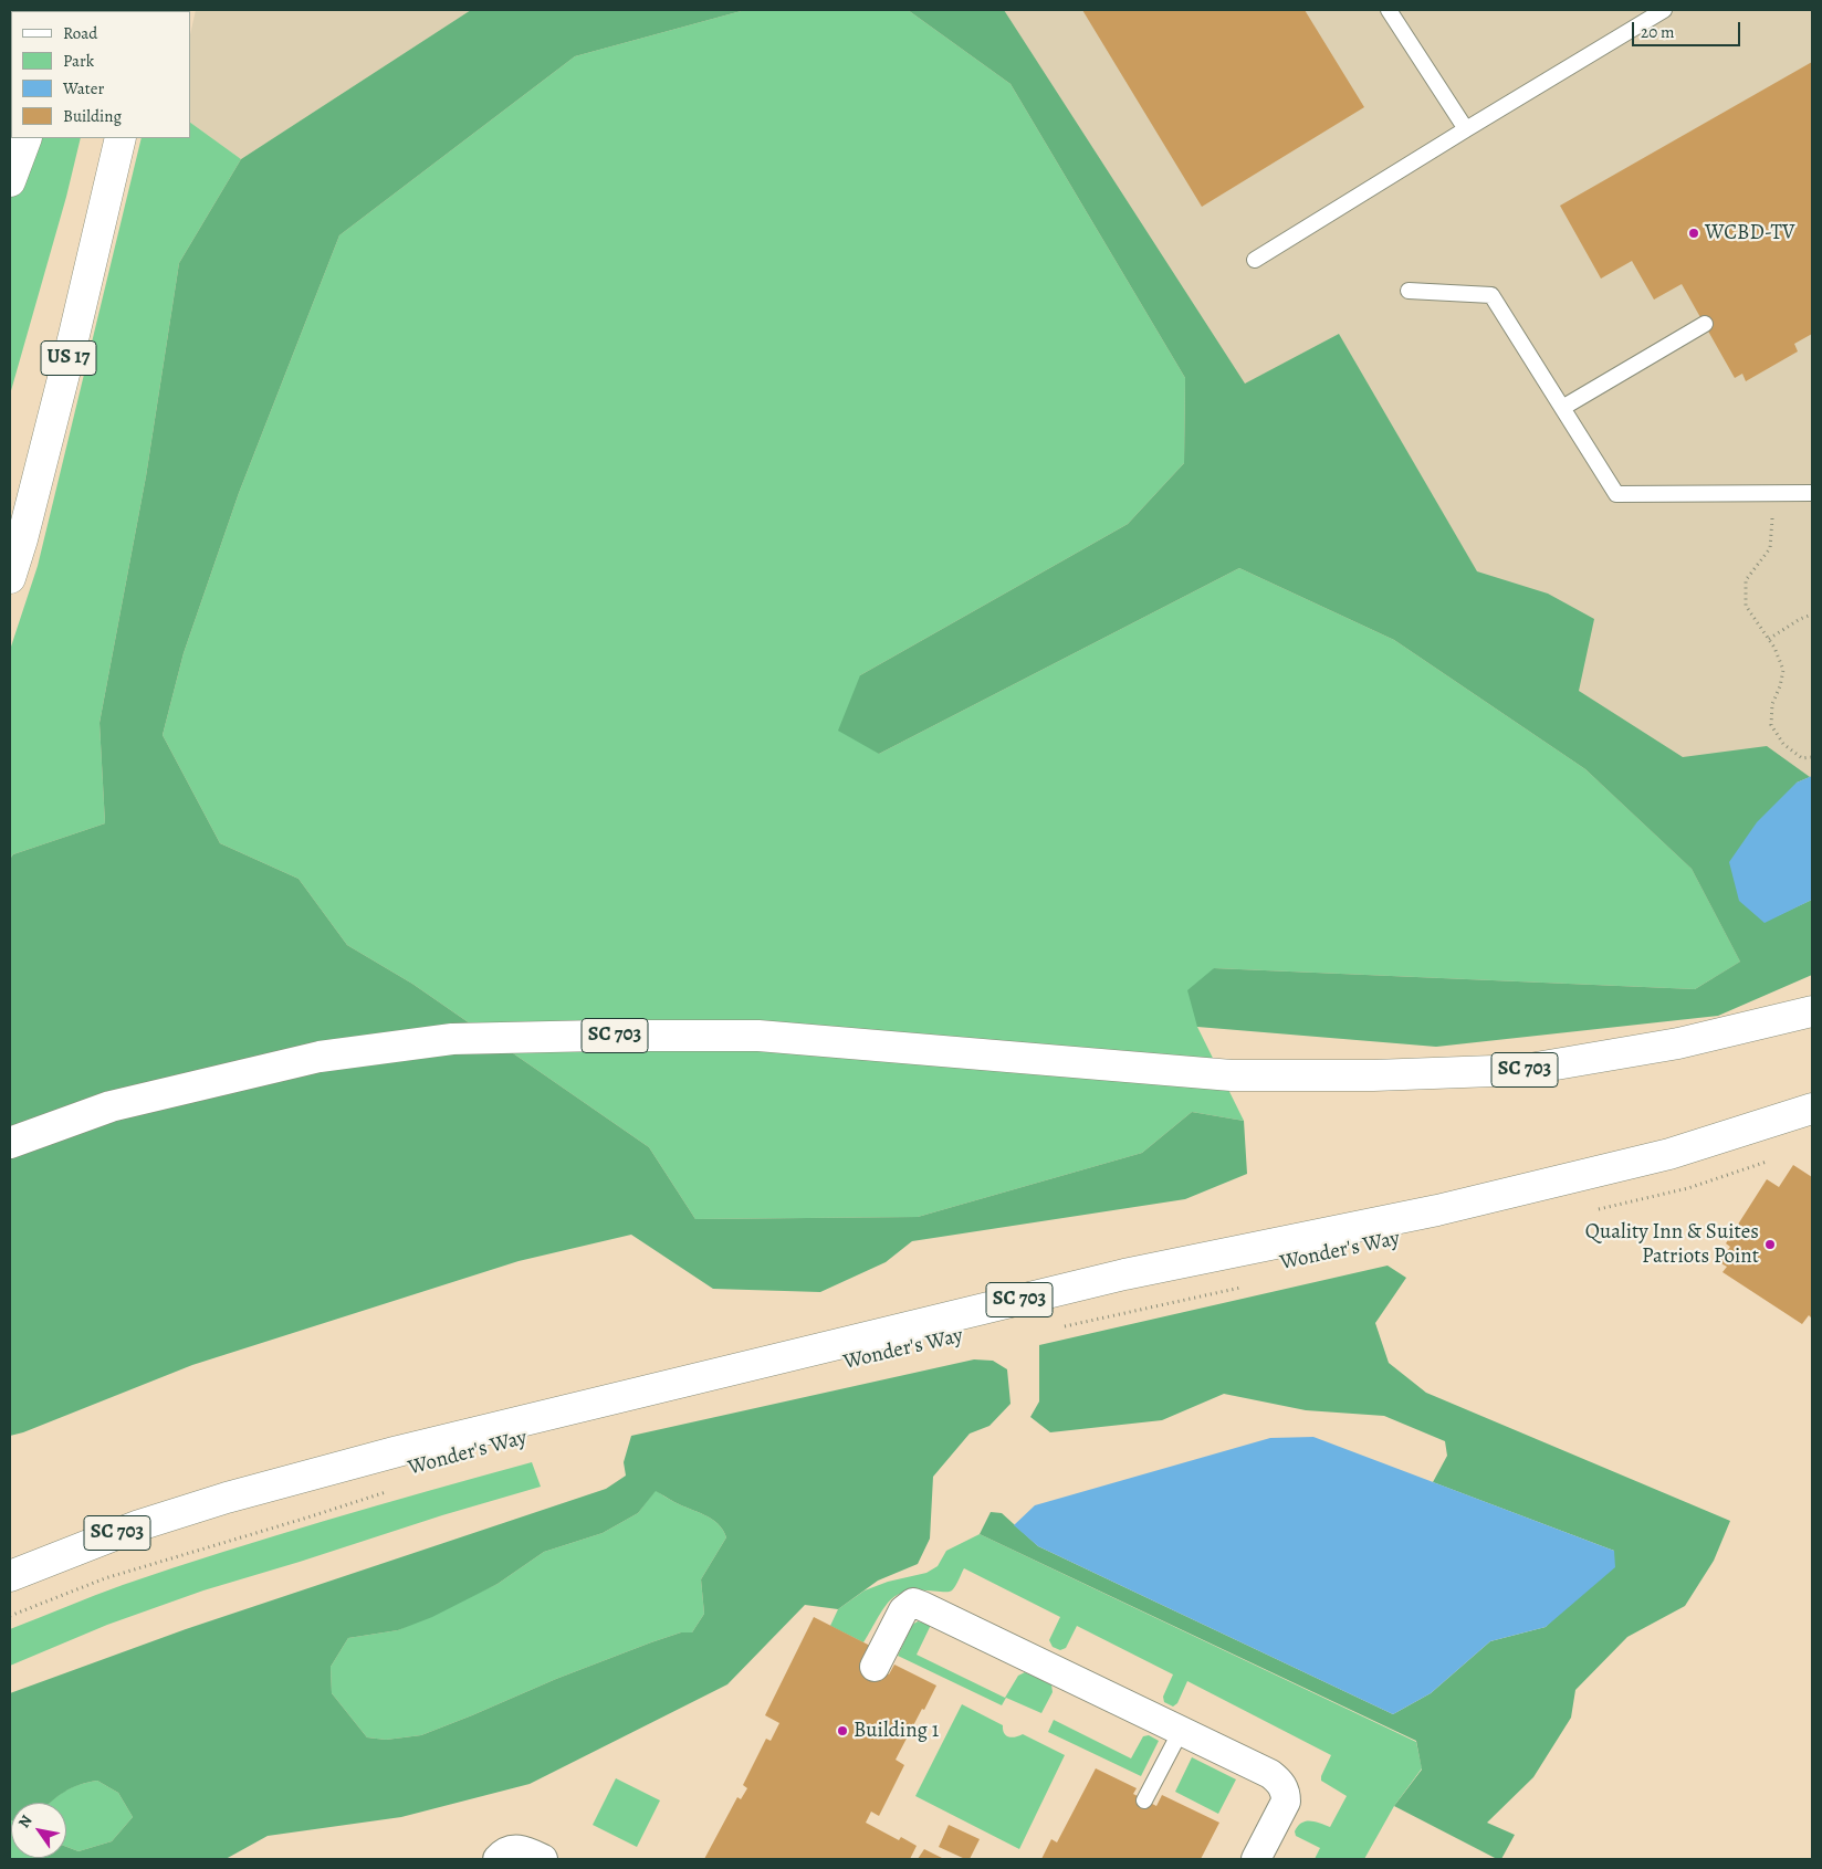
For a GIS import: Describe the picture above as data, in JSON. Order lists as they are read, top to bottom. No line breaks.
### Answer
{"streets":{"highway":["US 17","SC 703"],"path":["Wonder's Way"]},"places":["WCBD-TV","Quality Inn & Suites Patriots Point","Building 1"],"legend":["Road","Park","Water","Building"],"scale_bar":"20 m","north":"top left"}
